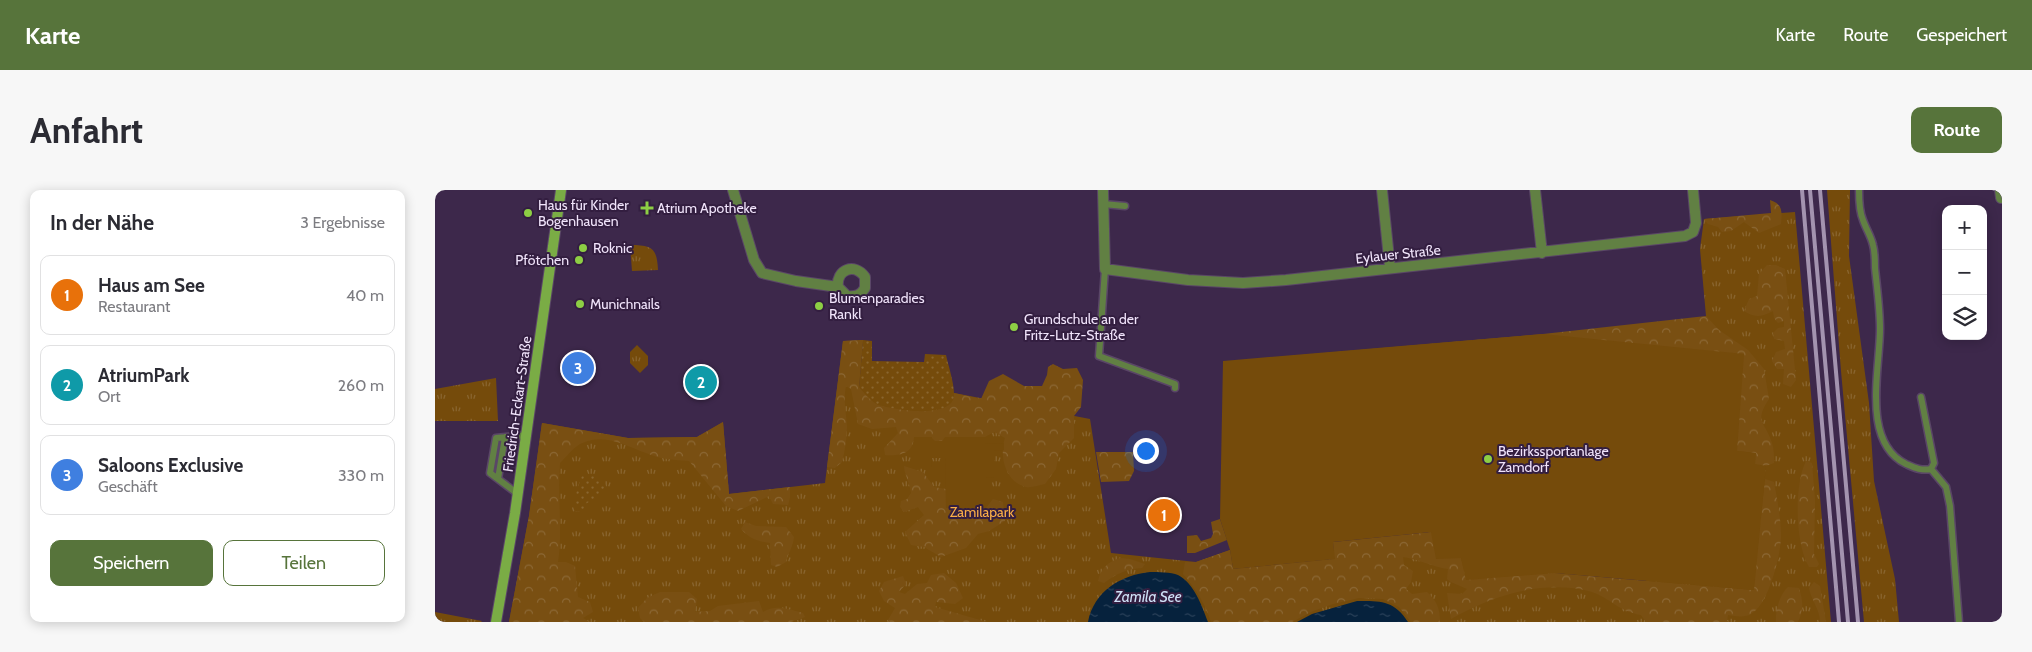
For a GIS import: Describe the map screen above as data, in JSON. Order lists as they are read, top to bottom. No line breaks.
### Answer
{"streets":{"main road":["Friedrich-Eckart-Straße"],"street":["Eylauer Straße"]},"water":["Zamila See"],"parks":["Zamilapark"],"places":{"health":["Atrium Apotheke"],"other":["Haus für Kinder Bogenhausen","Roknic","Pfötchen","Munichnails","Blumenparadies Rankl","Grundschule an der Fritz-Lutz-Straße","Bezirkssportanlage Zamdorf"]},"page":{"header":"Karte","nav":["Karte","Route","Gespeichert"],"buttons":["Route",["Speichern","Teilen"]],"title":"Anfahrt","heading":["In der Nähe","3 Ergebnisse"],"map_buttons":["+","−"],"list":[{"mark":"1","name":"Haus am See","note":"Restaurant","value":"40 m"},{"mark":"2","name":"AtriumPark","note":"Ort","value":"260 m"},{"mark":"3","name":"Saloons Exclusive","note":"Geschäft","value":"330 m"}],"pins":["3","2","1"]}}
